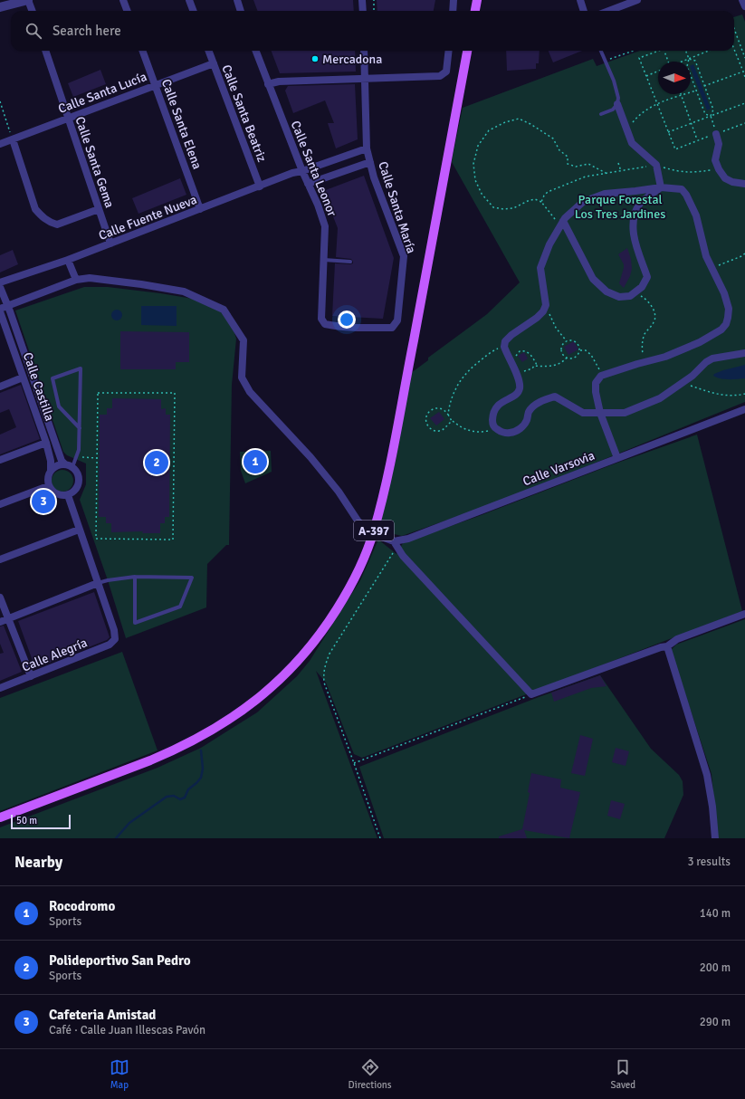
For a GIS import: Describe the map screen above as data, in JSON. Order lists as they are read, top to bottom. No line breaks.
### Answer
{"streets":{"main road":["A-397"],"street":["Calle Santa Lucía","Calle Santa Beatriz","Calle Santa Elena","Calle Santa Gema","Calle Santa Leonor","Calle Santa María","Calle Fuente Nueva","Calle Castilla","Calle Varsovia","Calle Alegría"]},"crossings":[["Calle Santa Lucía","Calle Santa Beatriz"],["Calle Santa Lucía","Calle Santa Elena"],["Calle Santa Lucía","Calle Santa Gema"],["Calle Santa Beatriz","Calle Fuente Nueva"],["Calle Santa Elena","Calle Fuente Nueva"],["Calle Santa Gema","Calle Fuente Nueva"],["Calle Santa Leonor","Calle Santa María"],["Calle Santa Leonor","Calle Fuente Nueva"],["Calle Santa María","Calle Fuente Nueva"]],"parks":["Parque Forestal Los Tres Jardines"],"places":["Mercadona"],"scale_bar":"50 m","north":"right","page":{"search":"Search here","pins":["1","2","3"],"scale":"50 m","heading":["Nearby","3 results"],"list":[{"mark":"1","name":"Rocodromo","note":"Sports","value":"140 m"},{"mark":"2","name":"Polideportivo San Pedro","note":"Sports","value":"200 m"},{"mark":"3","name":"Cafeteria Amistad","note":"Café · Calle Juan Illescas Pavón","value":"290 m"}],"nav":["Map","Directions","Saved"]}}
